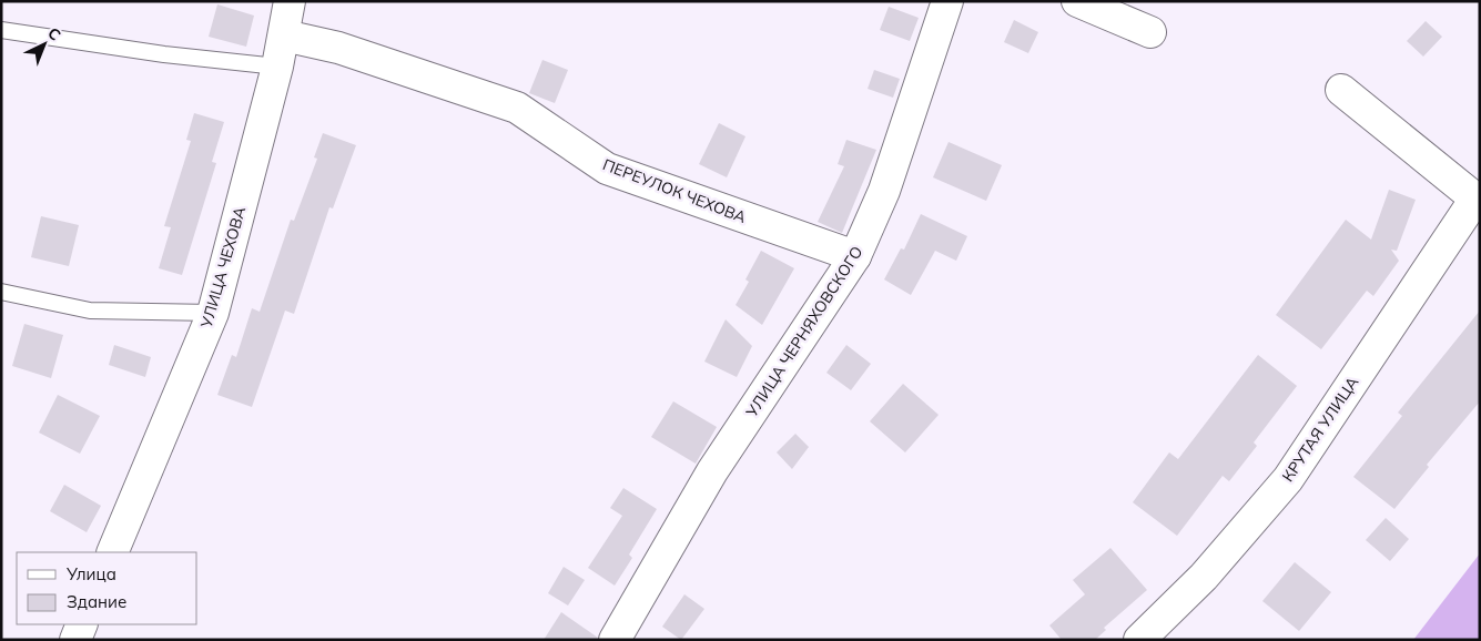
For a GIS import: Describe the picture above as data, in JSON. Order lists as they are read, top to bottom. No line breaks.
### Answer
{"streets":{"street":["ПЕРЕУЛОК ЧЕХОВА","УЛИЦА ЧЕХОВА","УЛИЦА ЧЕРНЯХОВСКОГО","КРУТАЯ УЛИЦА"]},"crossings":[["ПЕРЕУЛОК ЧЕХОВА","УЛИЦА ЧЕХОВА"],["ПЕРЕУЛОК ЧЕХОВА","УЛИЦА ЧЕРНЯХОВСКОГО"]],"legend":["Улица","Здание"],"north":"top right"}
